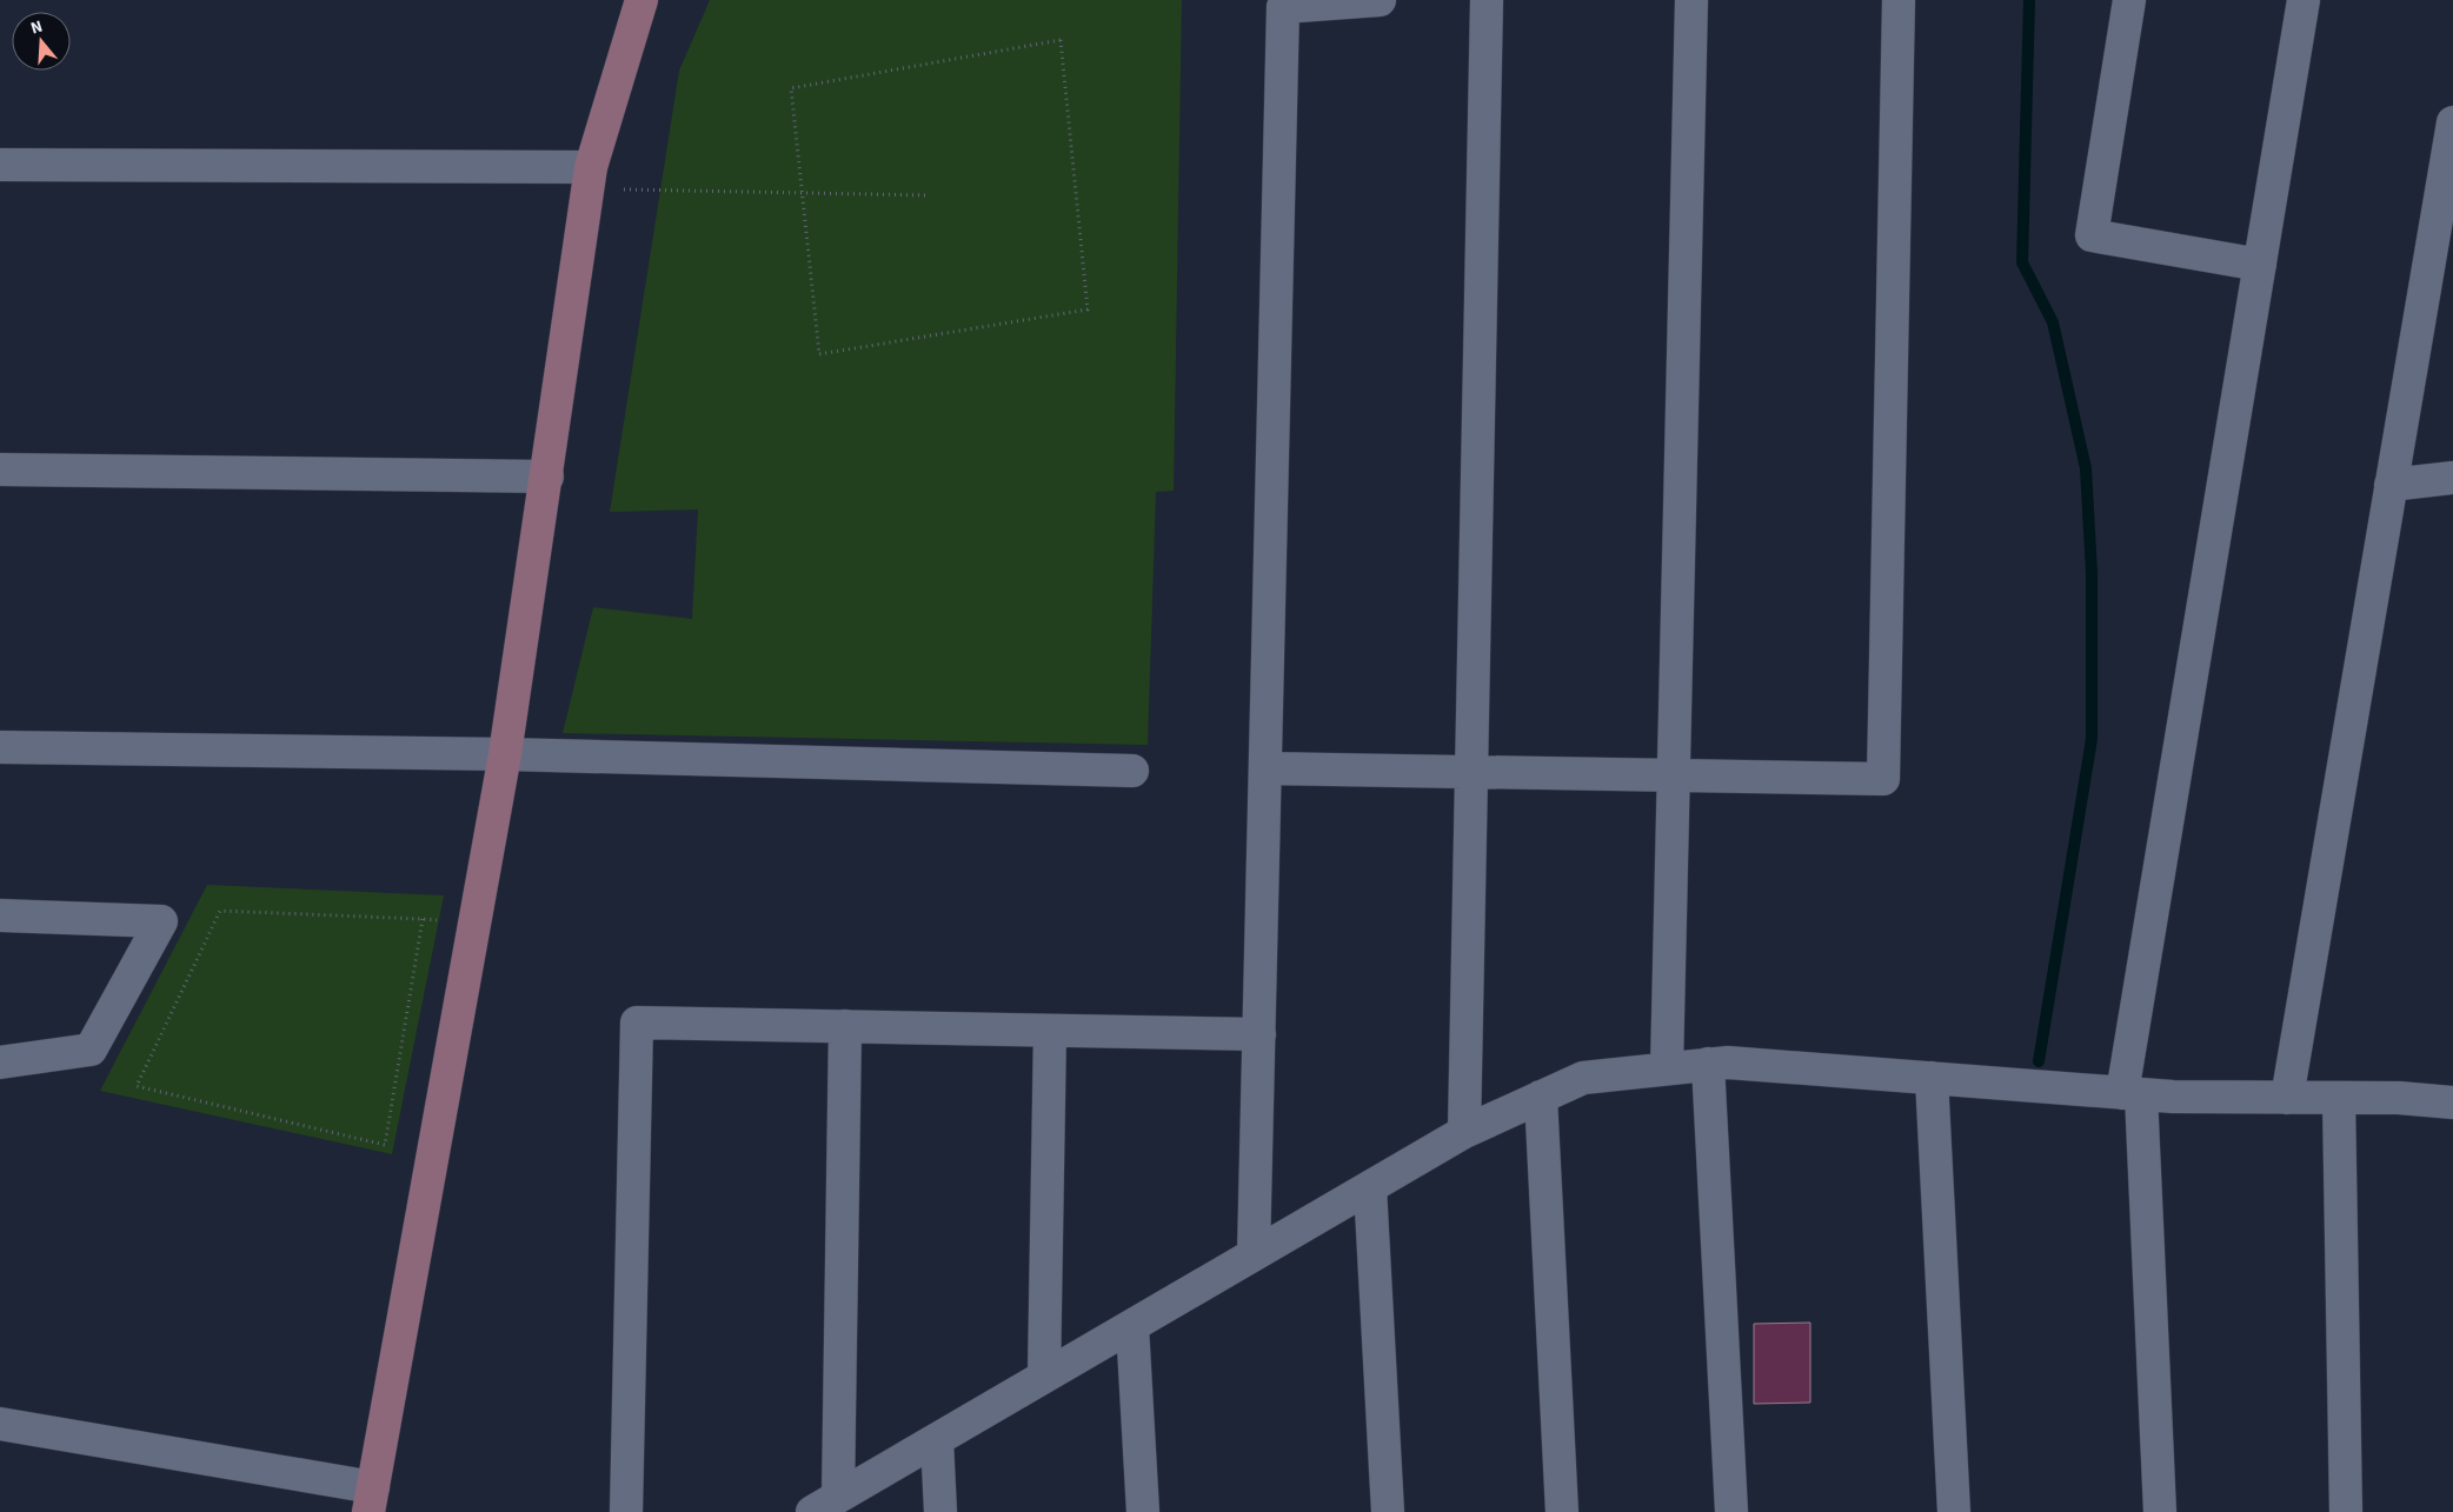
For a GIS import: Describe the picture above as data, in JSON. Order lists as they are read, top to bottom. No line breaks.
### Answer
{"north":"top"}
